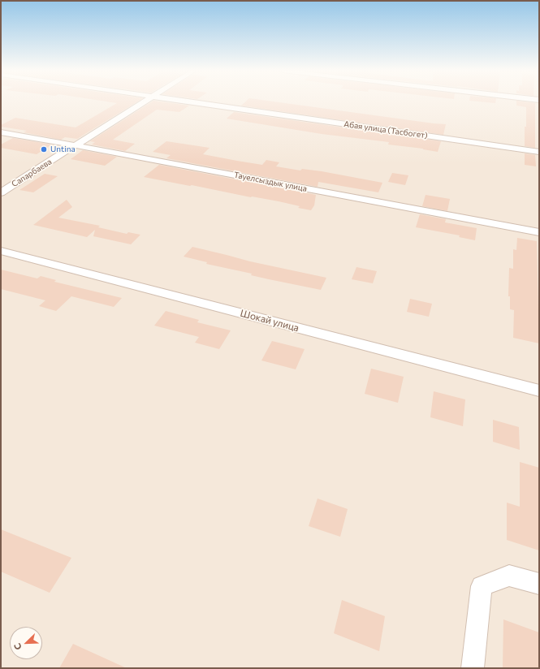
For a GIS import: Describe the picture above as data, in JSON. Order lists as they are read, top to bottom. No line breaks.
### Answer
{"streets":{"street":["Абая улица (Тасбогет)","Сапарбаева","Тауелсыздык улица","Шокай улица"]},"crossings":[["Сапарбаева","Тауелсыздык улица"]],"places":["Untina"],"north":"bottom left"}
